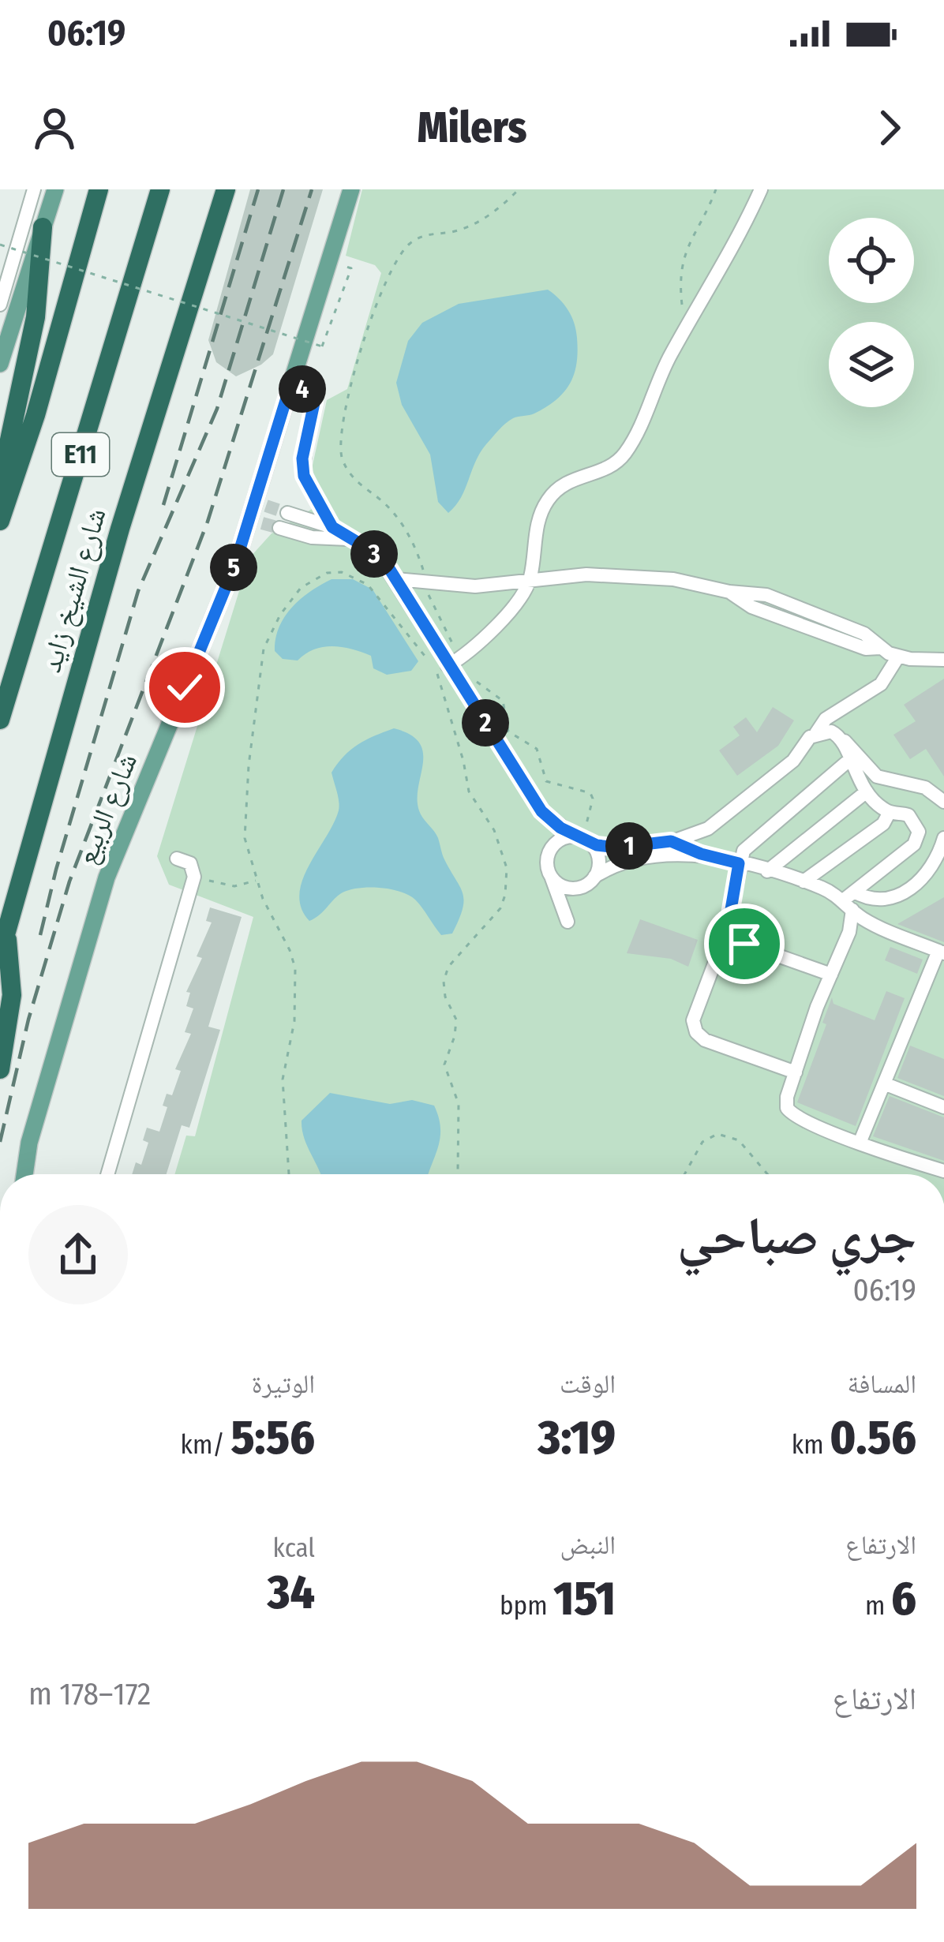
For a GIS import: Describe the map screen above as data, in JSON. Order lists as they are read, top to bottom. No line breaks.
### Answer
{"streets":{"highway":["E11","شارع الشيخ زايد"],"main road":["شارع الربيع"]},"page":{"status":"06:19","header":"Milers","pins":["4","3","5","2","1"],"heading":["جري صباحي","06:19"],"stats":[["المسافة","0.56 km"],["الوقت","3:19"],["الوتيرة","5:56 /km"],["الارتفاع","6 m"],["النبض","151 bpm"],["kcal","34"]],"chart":["الارتفاع","172–178 m"]}}
